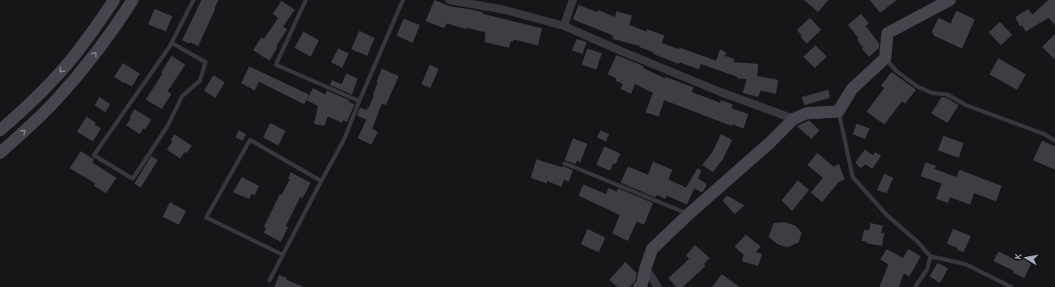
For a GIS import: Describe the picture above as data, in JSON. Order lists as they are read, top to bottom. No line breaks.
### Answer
{"north":"left"}
